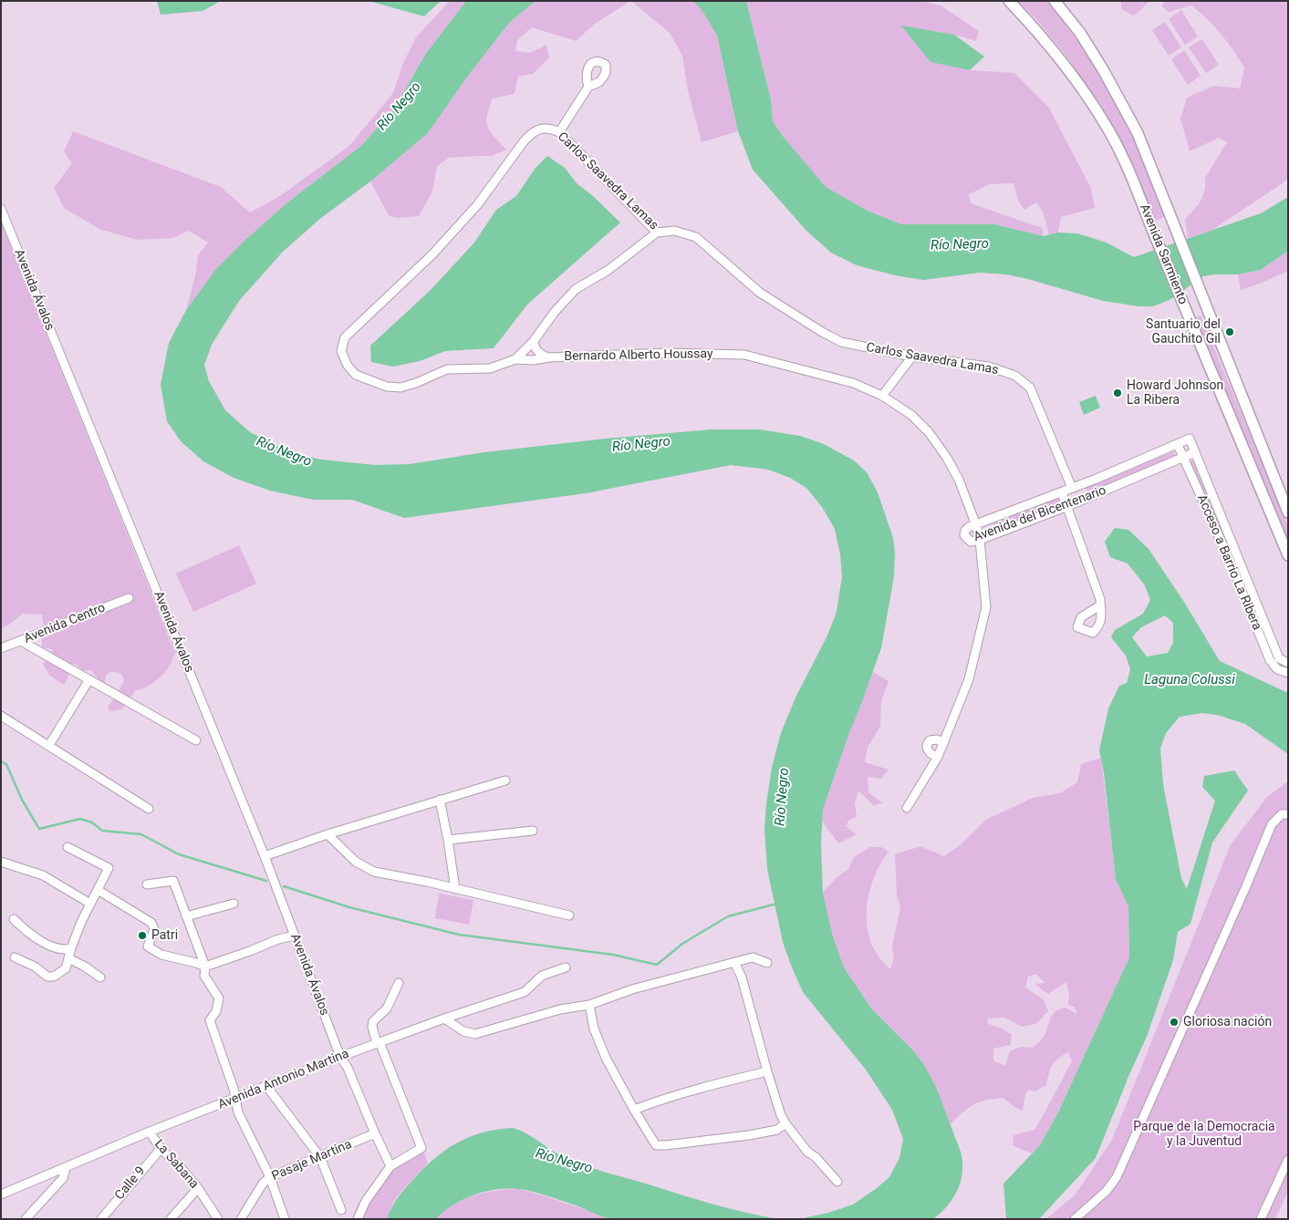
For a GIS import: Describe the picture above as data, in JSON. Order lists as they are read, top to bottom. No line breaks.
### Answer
{"streets":{"main road":["Avenida Sarmiento"],"street":["Carlos Saavedra Lamas","Avenida Ávalos","Bernardo Alberto Houssay","Avenida del Bicentenario","Acceso a Barrio La Ribera","Avenida Centro","Avenida Antonio Martina","Pasaje Martina","La Sabana","Calle 9"]},"crossings":[["Carlos Saavedra Lamas","Bernardo Alberto Houssay"],["Carlos Saavedra Lamas","Avenida del Bicentenario"],["Avenida Ávalos","Avenida Antonio Martina"],["Avenida Ávalos","Pasaje Martina"],["Bernardo Alberto Houssay","Avenida del Bicentenario"],["Avenida del Bicentenario","Acceso a Barrio La Ribera"],["Avenida Antonio Martina","La Sabana"],["La Sabana","Calle 9"]],"water":["Río Negro","Laguna Colussi"],"parks":["Parque de la Democracia y la Juventud"],"places":["Santuario del Gauchito Gil","Howard Johnson La Ribera","Patri","Gloriosa nación"]}
